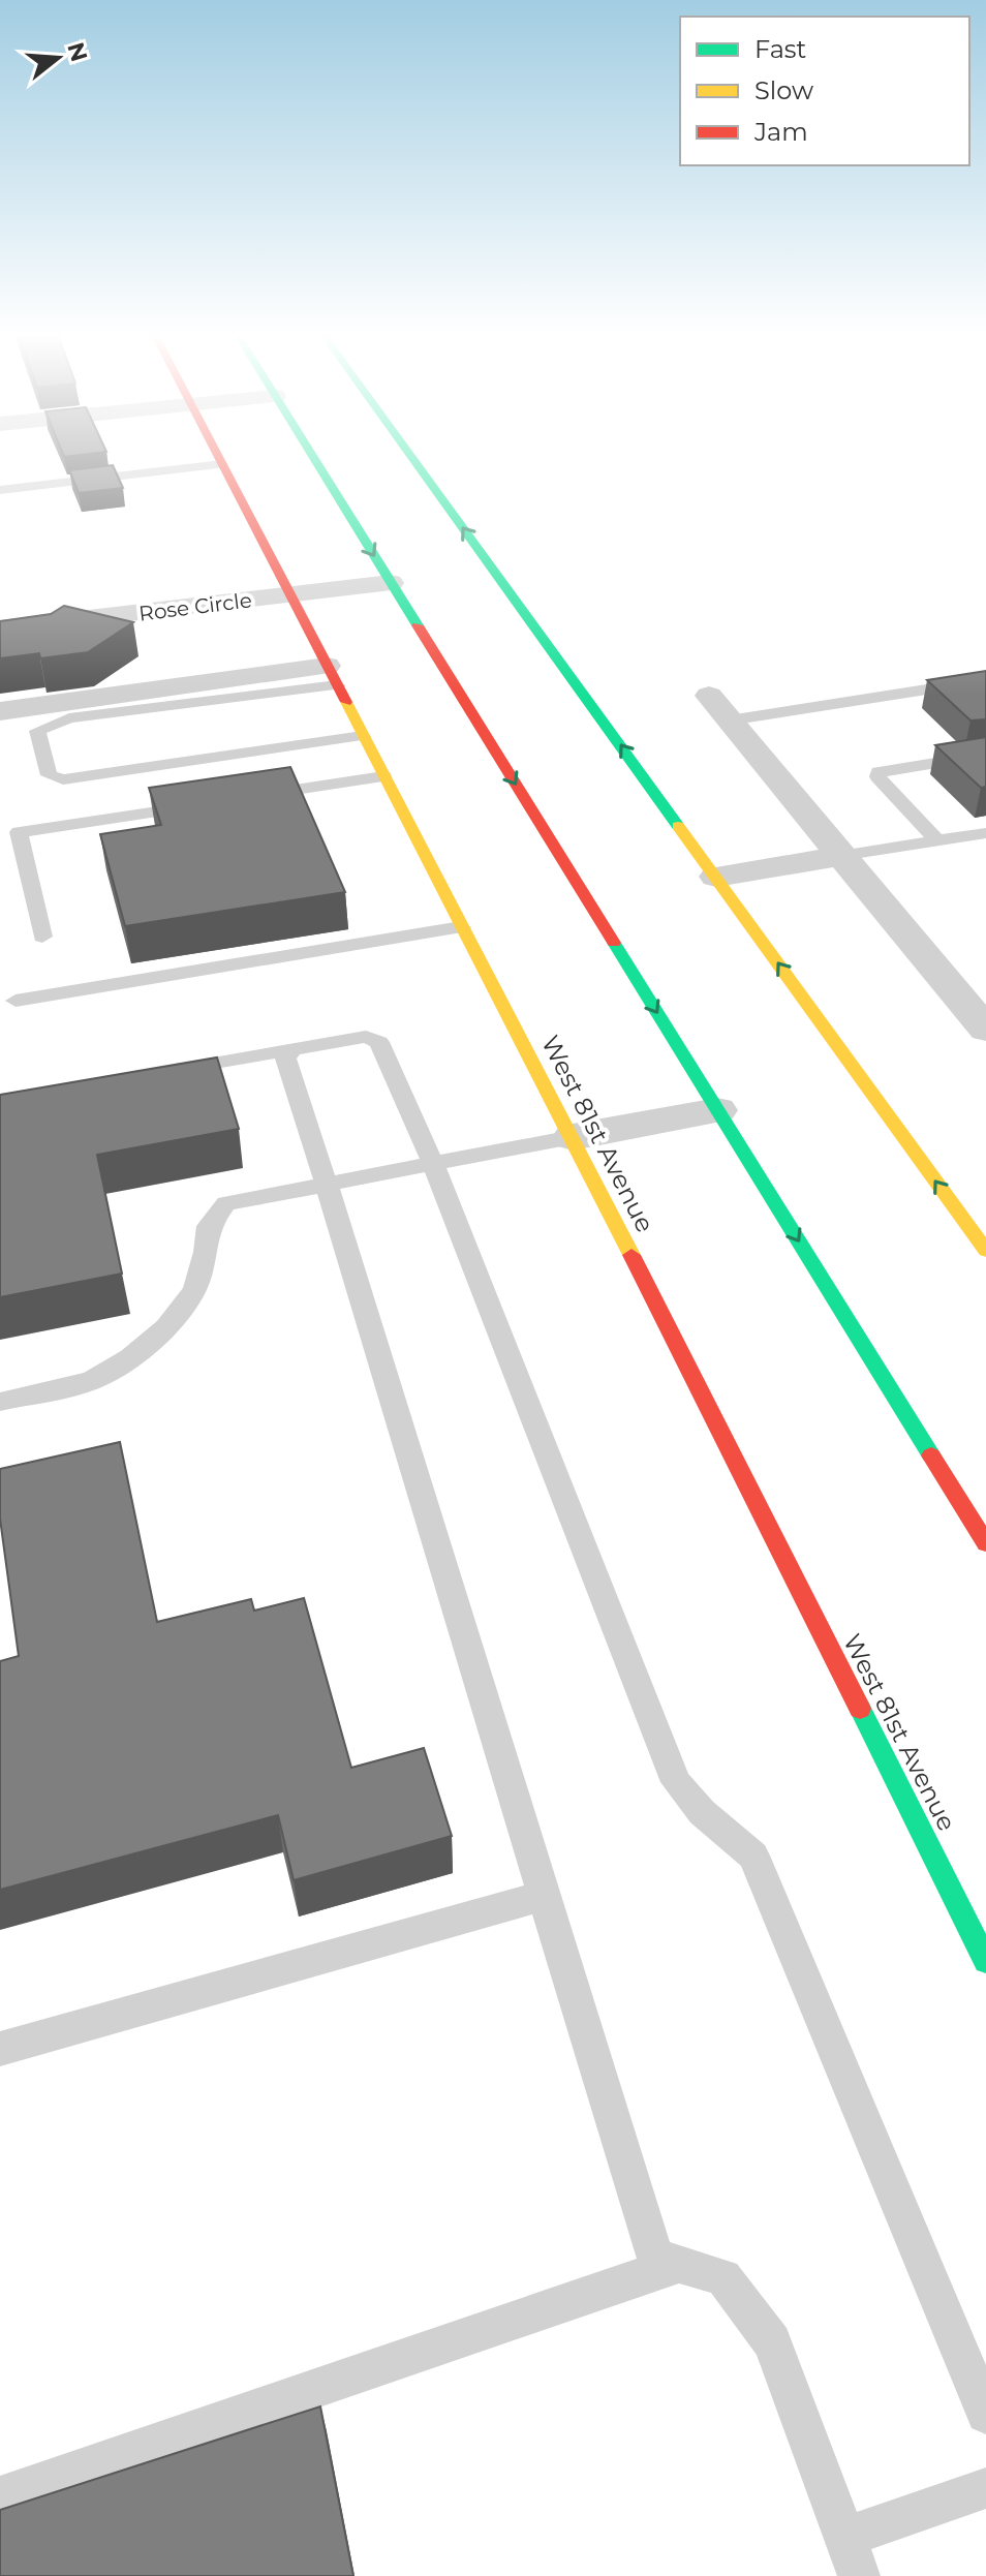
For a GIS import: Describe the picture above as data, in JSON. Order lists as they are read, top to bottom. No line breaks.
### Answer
{"streets":{"main road":["West 81st Avenue"],"street":["Rose Circle"]},"crossings":[["Rose Circle","West 81st Avenue"]],"legend":["Fast","Slow","Jam"],"north":"right"}
